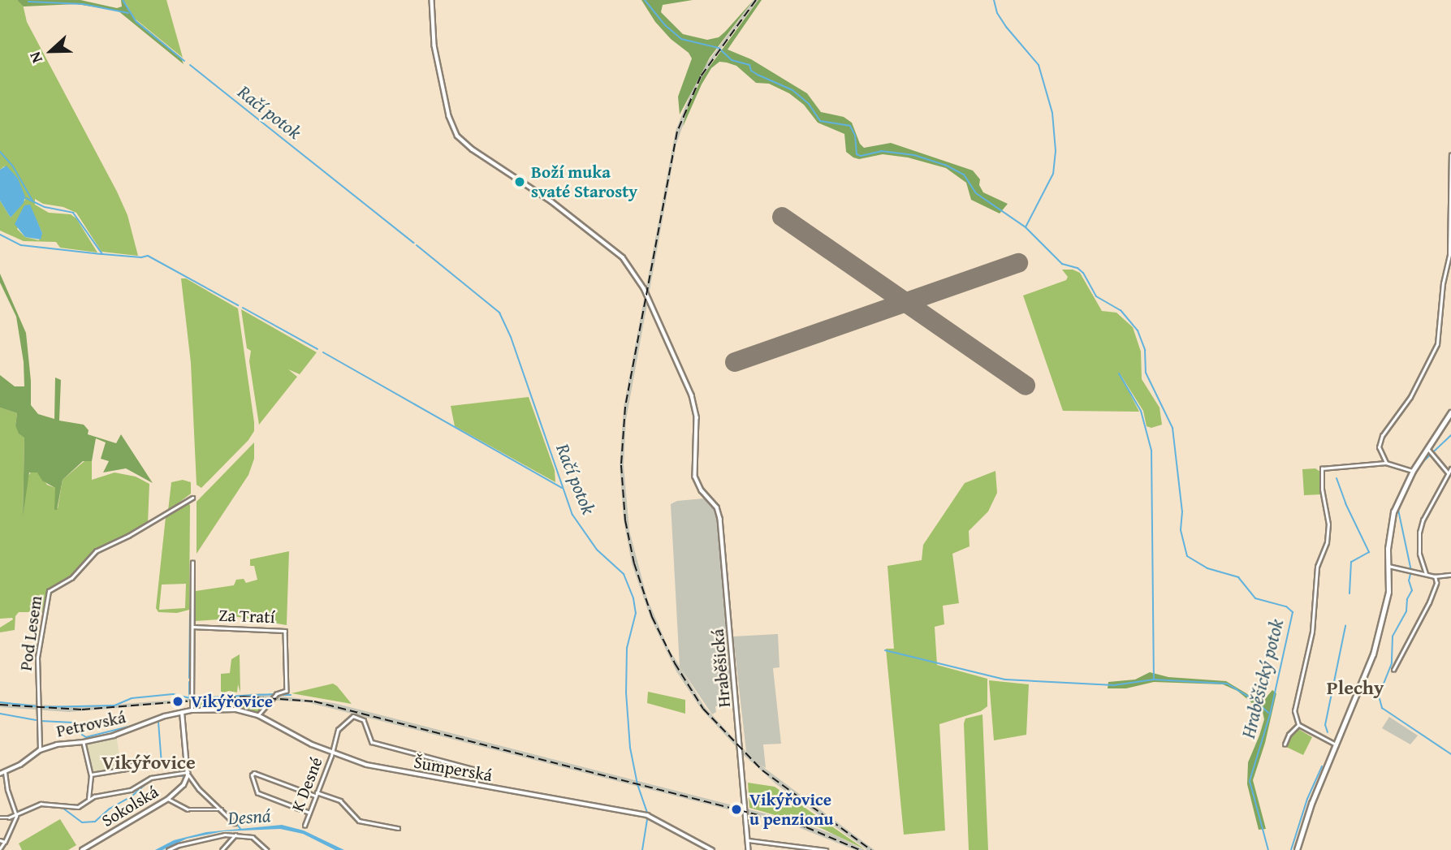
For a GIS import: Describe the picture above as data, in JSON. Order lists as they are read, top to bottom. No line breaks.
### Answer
{"streets":{"street":["Za Tratí","Pod Lesem","Hraběšická","Petrovská","Šumperská","K Desné","Sokolská"]},"crossings":[["Za Tratí","Šumperská"],["Pod Lesem","Petrovská"],["Petrovská","Šumperská"],["Šumperská","K Desné"]],"districts":["Plechy","Vikýřovice"],"water":["Račí potok","Hraběšický potok","Desná"],"places":["Boží muka svaté Starosty","Vikýřovice","Vikýřovice u penzionu"],"north":"left"}
